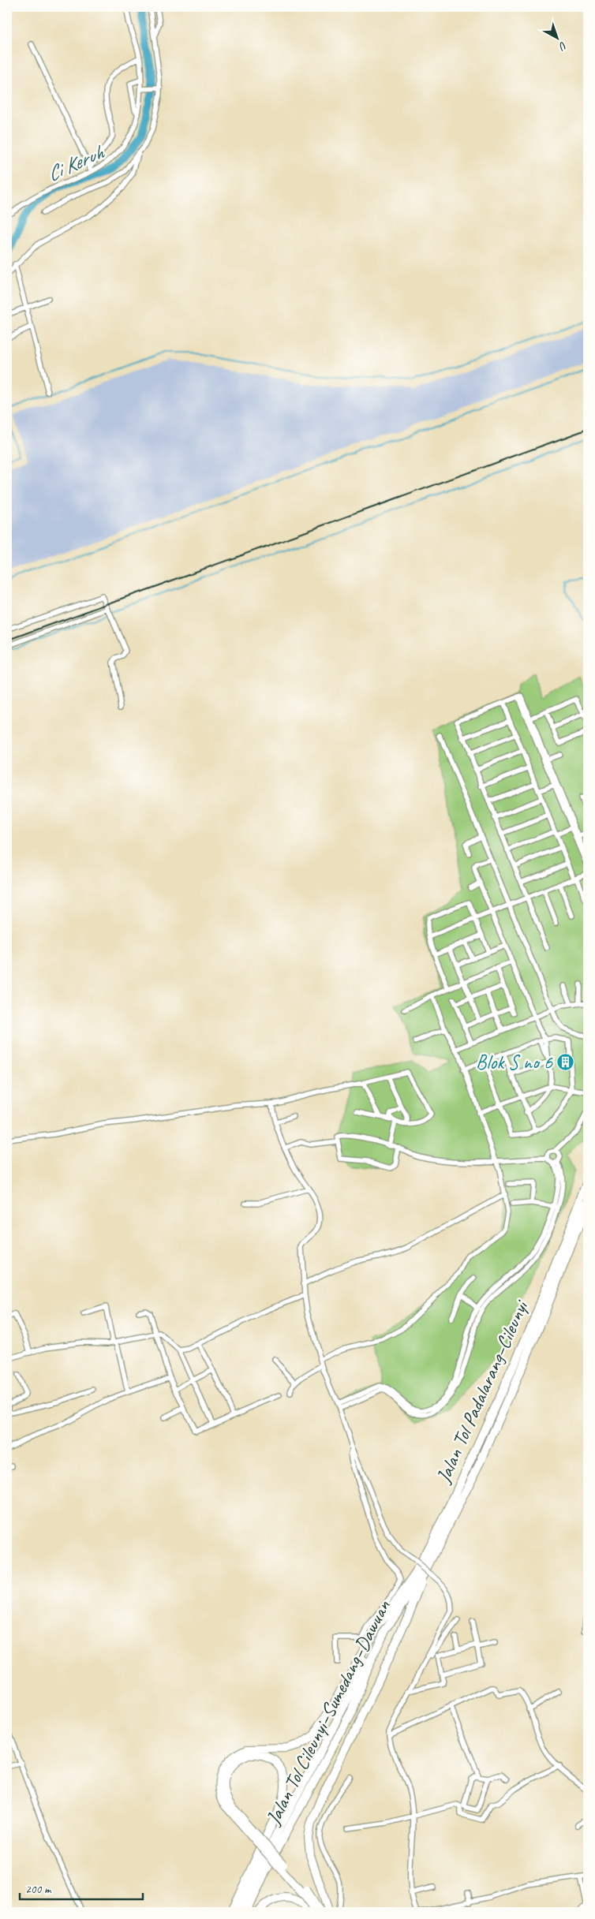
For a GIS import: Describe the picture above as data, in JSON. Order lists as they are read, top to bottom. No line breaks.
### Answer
{"streets":{"highway":["Jalan Tol Padalarang–Cileunyi","Jalan Tol Cileunyi–Sumedang–Dawuan"]},"crossings":[["Jalan Tol Padalarang–Cileunyi","Jalan Tol Cileunyi–Sumedang–Dawuan"]],"water":["Ci Keruh"],"places":{"building":["Blok S no 6"]},"scale_bar":"200 m","north":"bottom right"}
